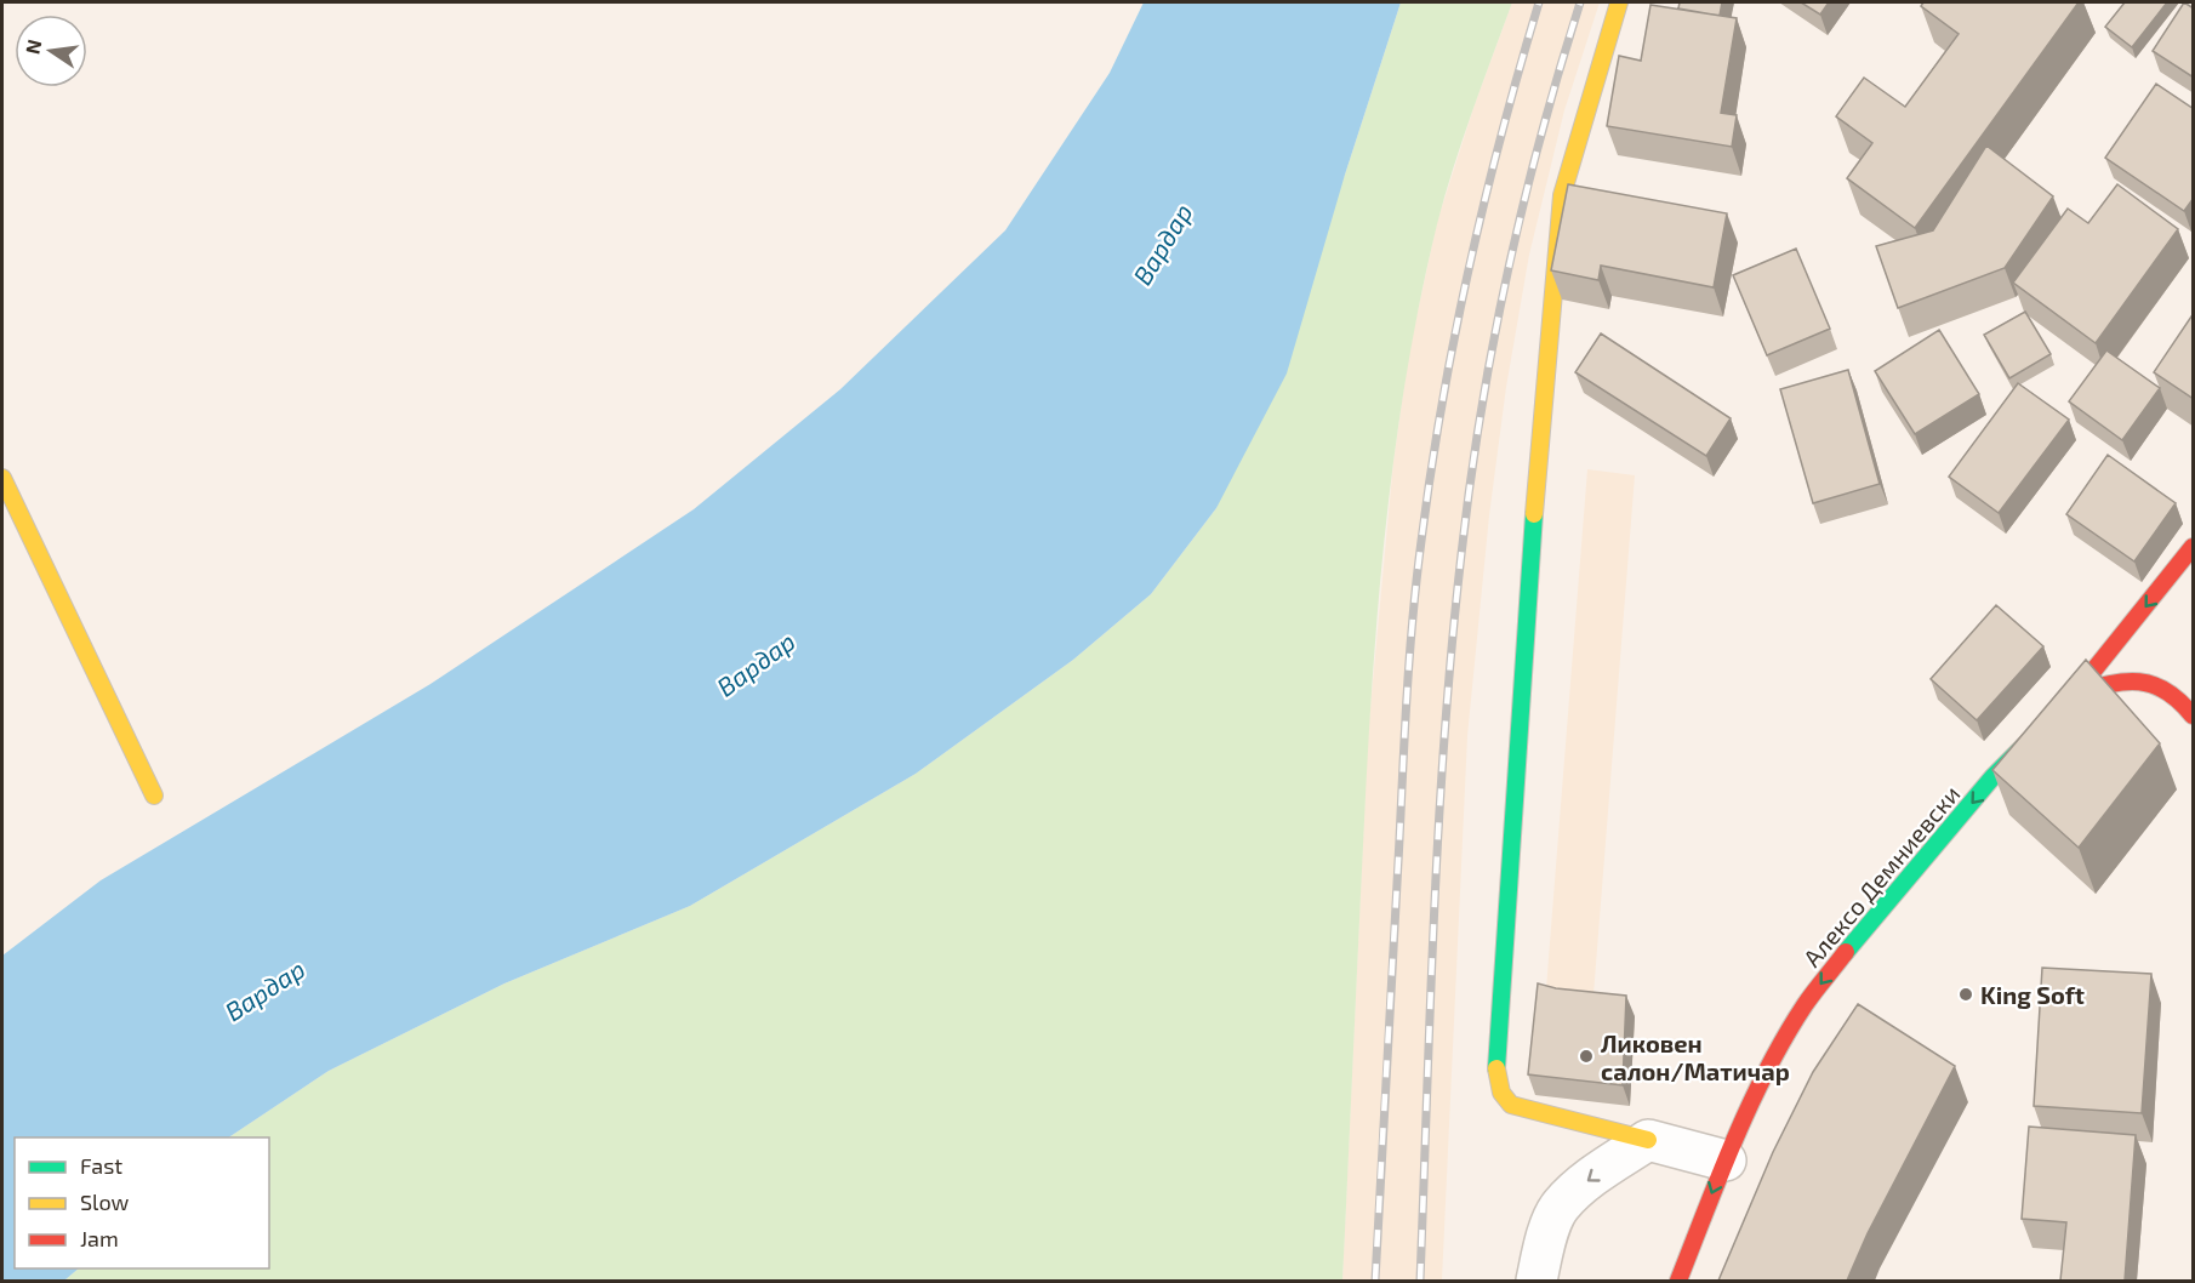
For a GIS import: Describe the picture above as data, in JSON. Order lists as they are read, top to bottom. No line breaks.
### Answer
{"streets":{"street":["Алексо Демниевски"]},"one_way":["Алексо Демниевски"],"water":["Вардар"],"places":["King Soft","Ликовен салон/Матичар"],"legend":["Fast","Slow","Jam"],"north":"left"}
